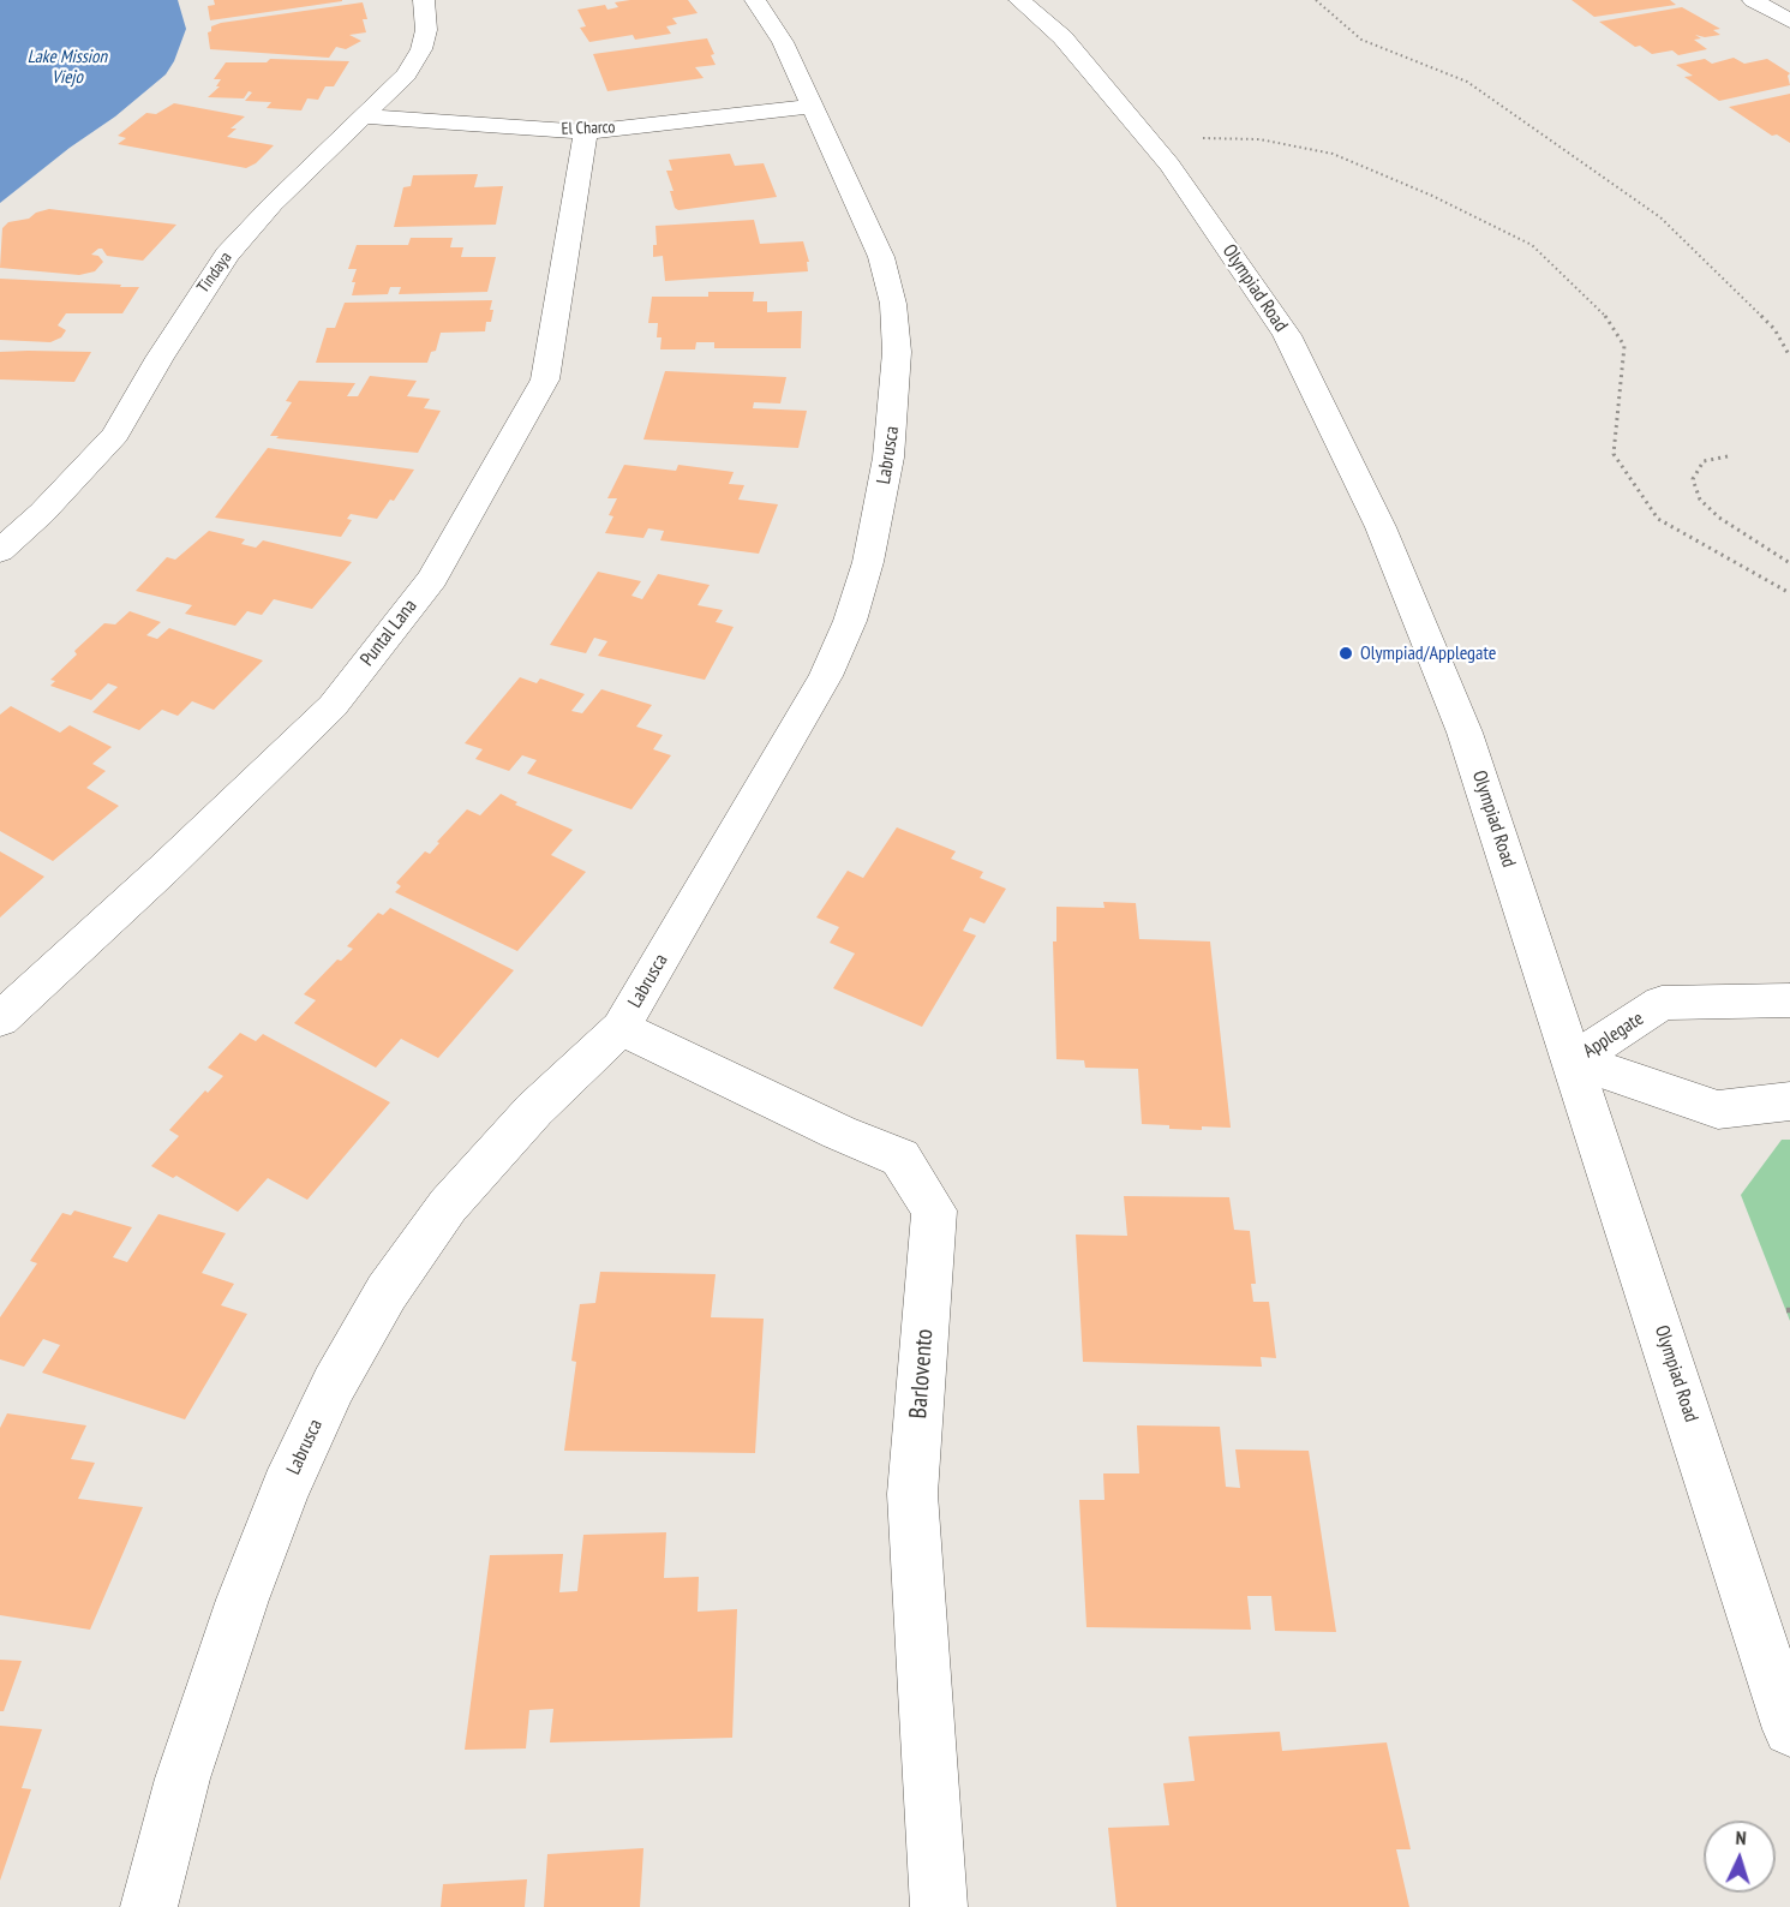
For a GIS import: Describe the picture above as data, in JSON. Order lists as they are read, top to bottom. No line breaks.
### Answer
{"streets":{"street":["El Charco","Tindaya","Olympiad Road","Labrusca","Puntal Lana","Applegate","Barlovento"]},"crossings":[["El Charco","Tindaya"],["El Charco","Labrusca"],["El Charco","Puntal Lana"],["Olympiad Road","Applegate"],["Labrusca","Barlovento"]],"water":["Lake Mission Viejo"],"places":["Olympiad/Applegate"],"north":"top"}
